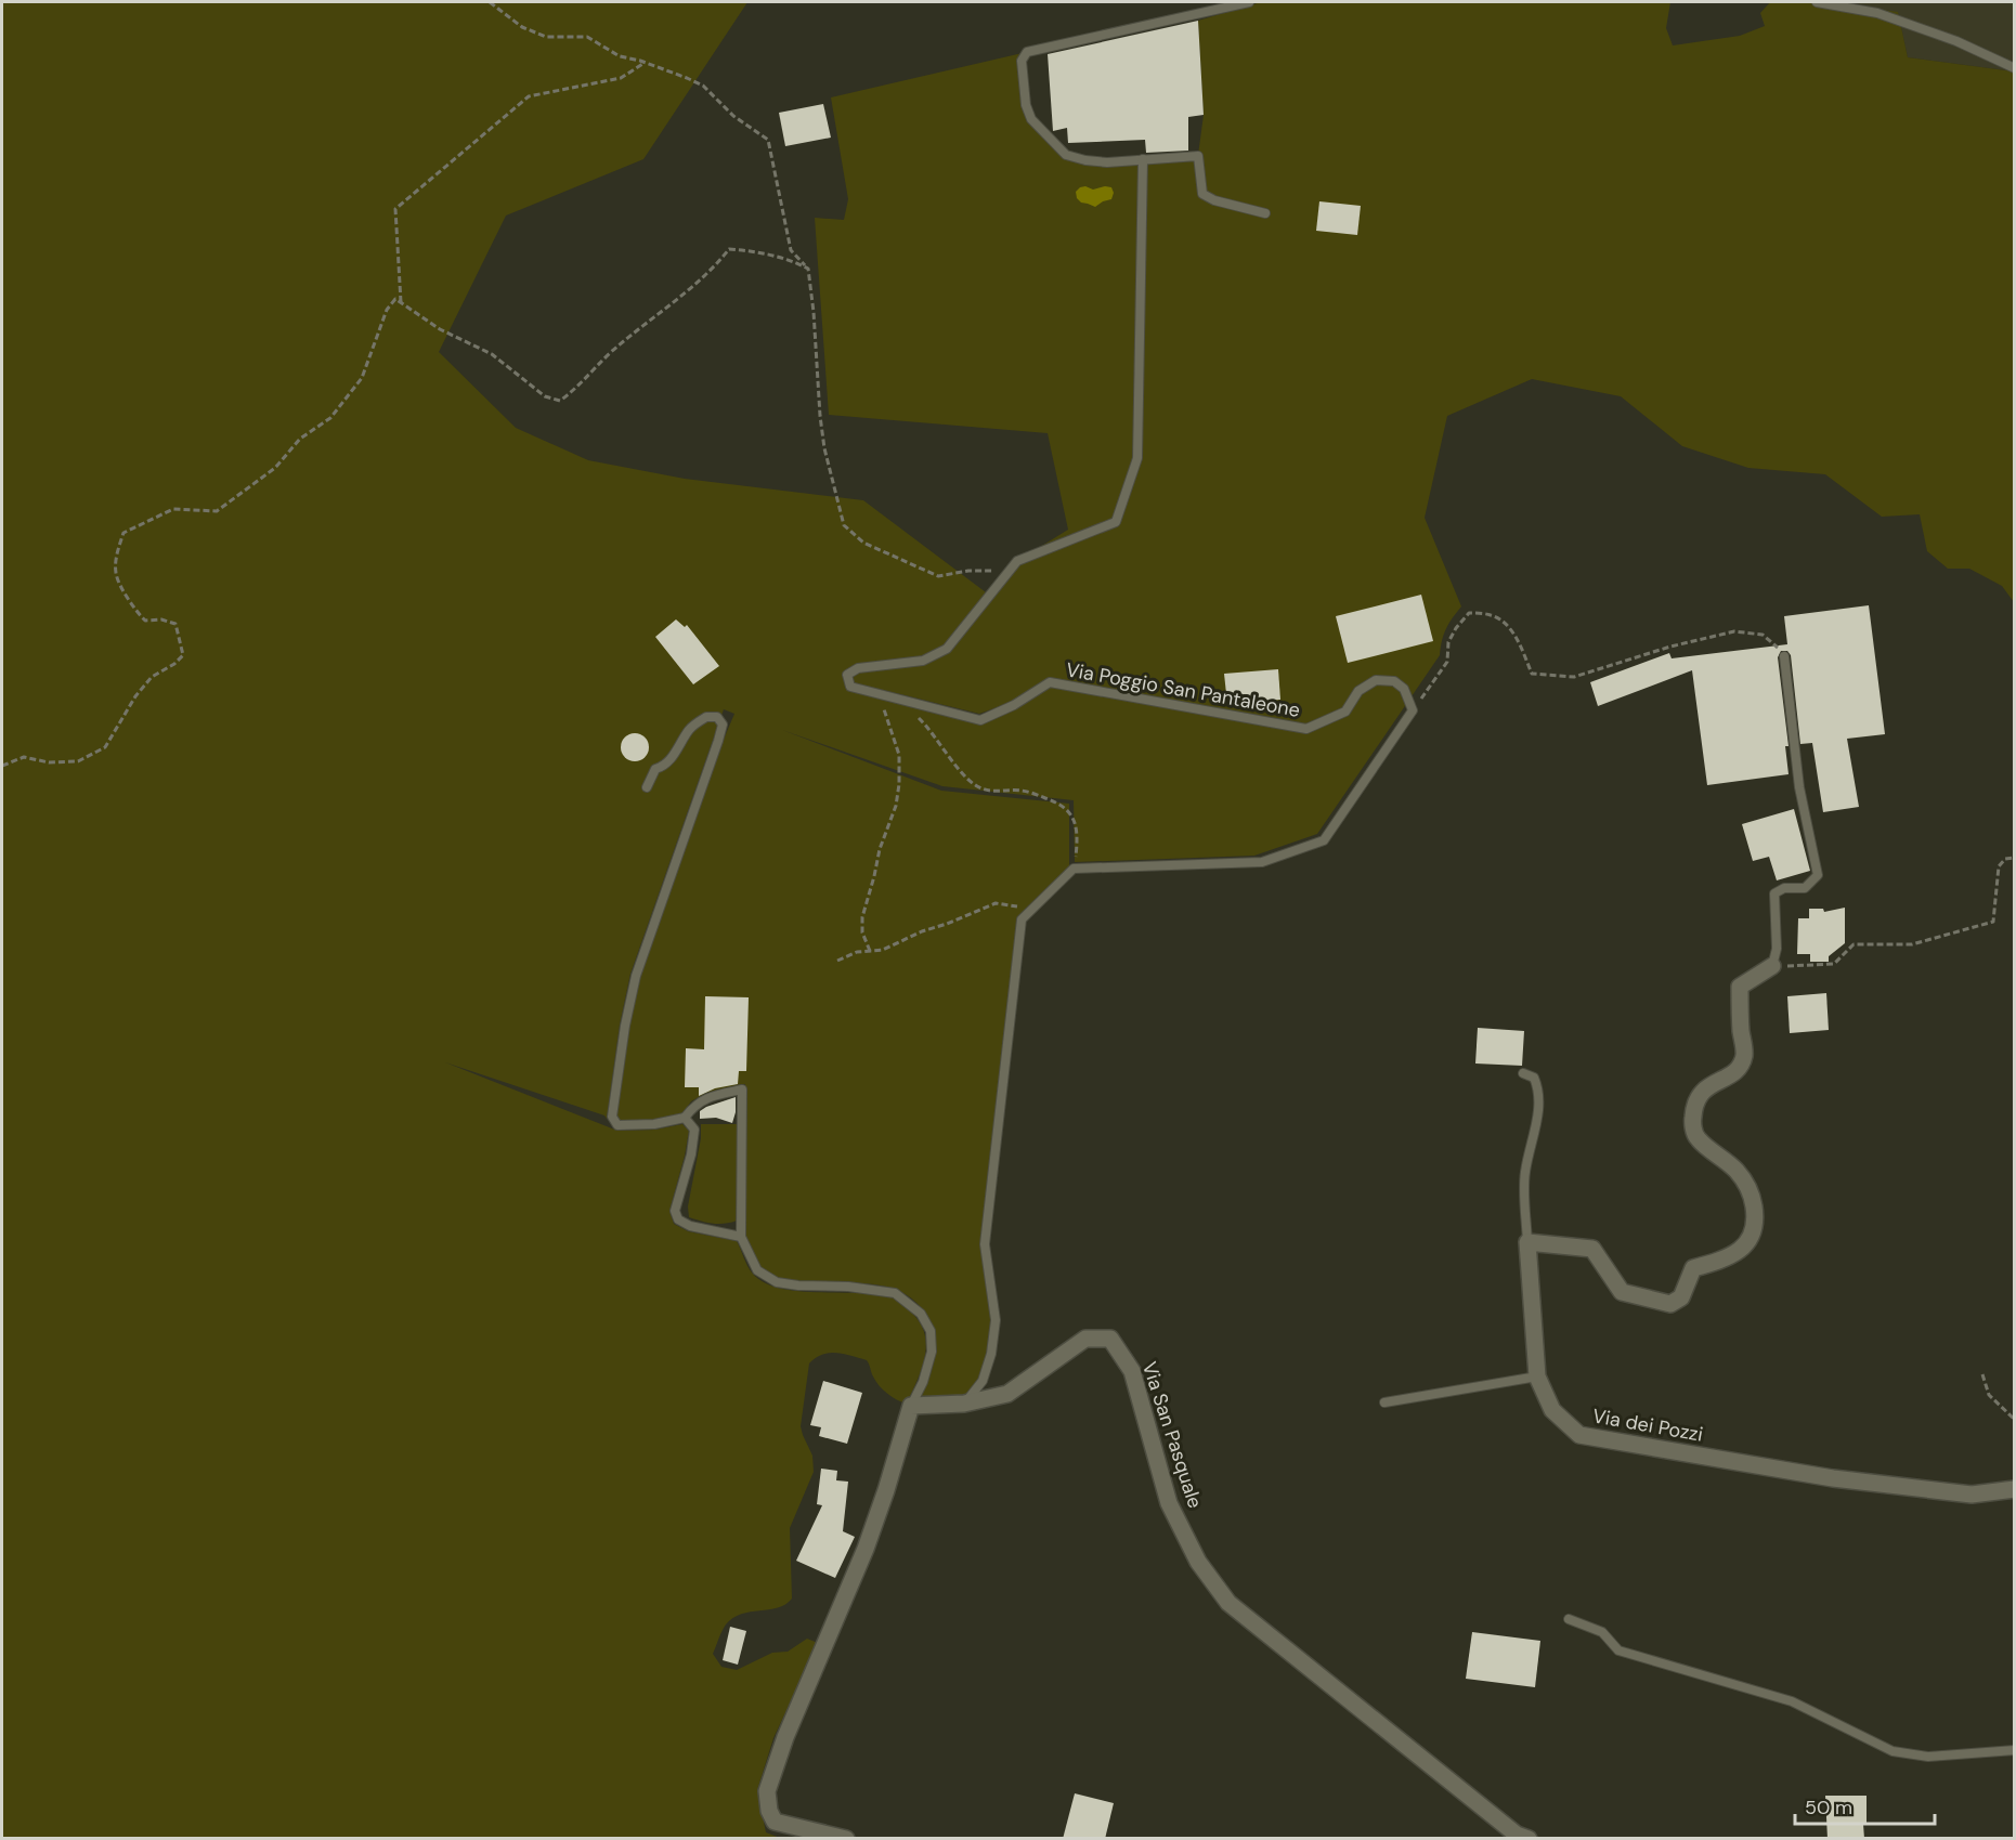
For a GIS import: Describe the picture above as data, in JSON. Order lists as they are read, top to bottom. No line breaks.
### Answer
{"streets":{"street":["Via dei Pozzi","Via San Pasquale"],"lane":["Via Poggio San Pantaleone"]},"scale_bar":"50 m"}
